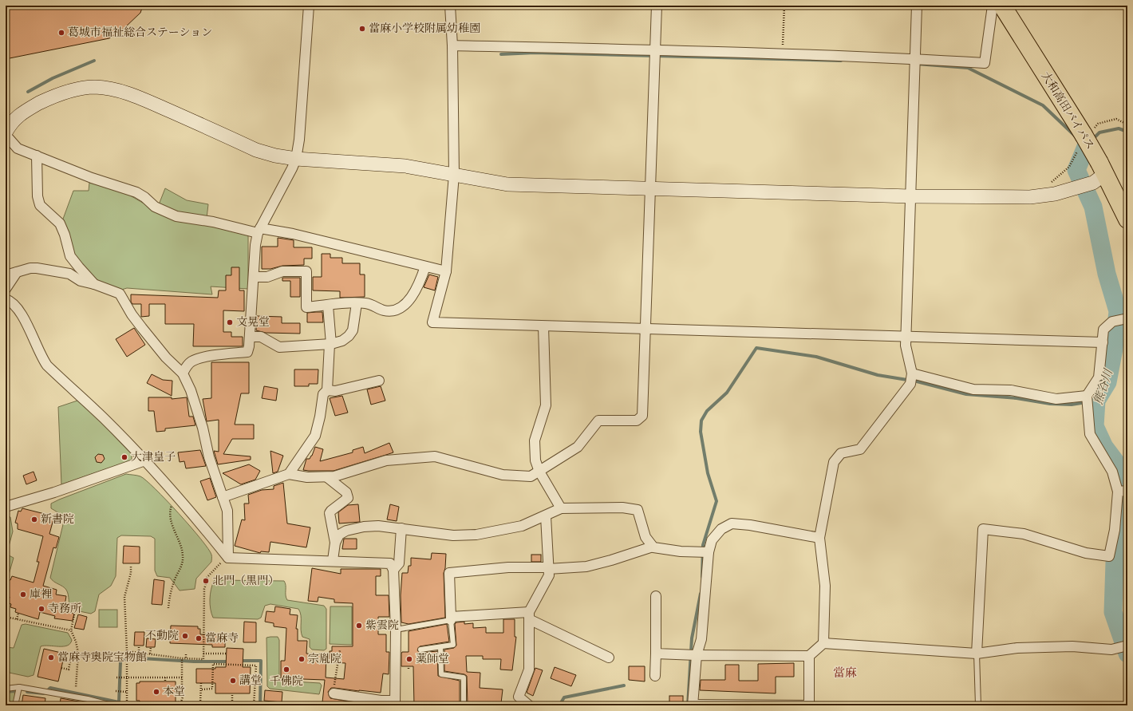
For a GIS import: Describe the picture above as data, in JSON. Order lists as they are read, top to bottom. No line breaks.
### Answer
{"streets":{"highway":["大和高田バイパス"]},"districts":["當麻"],"water":["熊谷川"],"places":["當麻小学校附属幼稚園","葛城市福祉総合ステーション","文晃堂","大津皇子","新書院","北門（黒門）","庫裡","寺務所","紫雲院","不動院","當麻寺","當麻寺奥院宝物館","宗胤院","薬師堂","千佛院","講堂","本堂"]}
